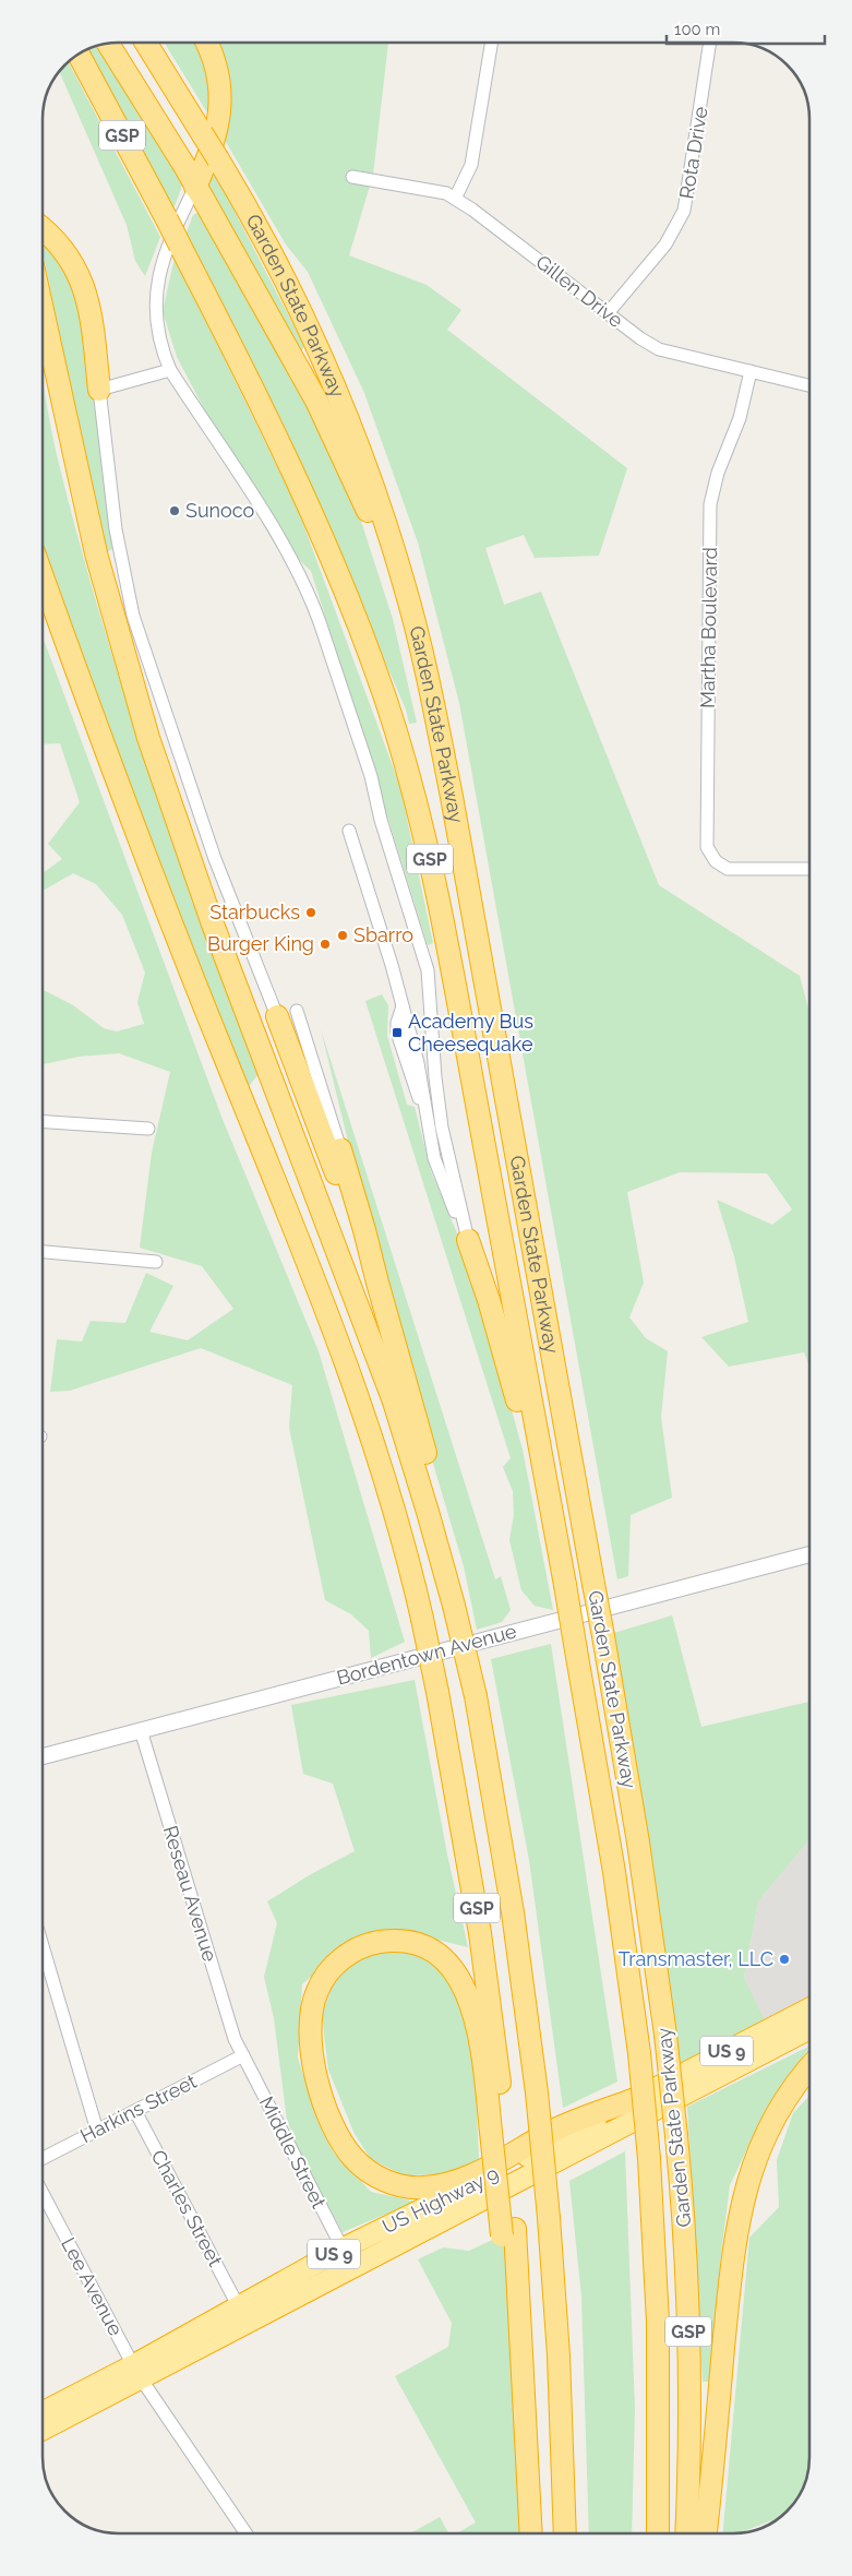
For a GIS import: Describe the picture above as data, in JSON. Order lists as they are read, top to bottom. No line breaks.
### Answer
{"streets":{"highway":["GSP","Garden State Parkway","US 9","US Highway 9"],"street":["Rota Drive","Gillen Drive","Martha Boulevard","Bordentown Avenue","Reseau Avenue","Harkins Street","Middle Street","Charles Street","Lee Avenue"]},"crossings":[["Rota Drive","Gillen Drive"],["Gillen Drive","Martha Boulevard"],["Bordentown Avenue","Reseau Avenue"],["Reseau Avenue","Harkins Street"],["Reseau Avenue","Middle Street"],["Harkins Street","Middle Street"],["Harkins Street","Charles Street"],["Middle Street","US Highway 9"],["US Highway 9","Charles Street"],["US Highway 9","Lee Avenue"]],"places":{"other":["Sunoco","Starbucks","Sbarro","Burger King","Transmaster, LLC"],"transit":["Academy Bus Cheesequake"]},"scale_bar":"100 m"}
